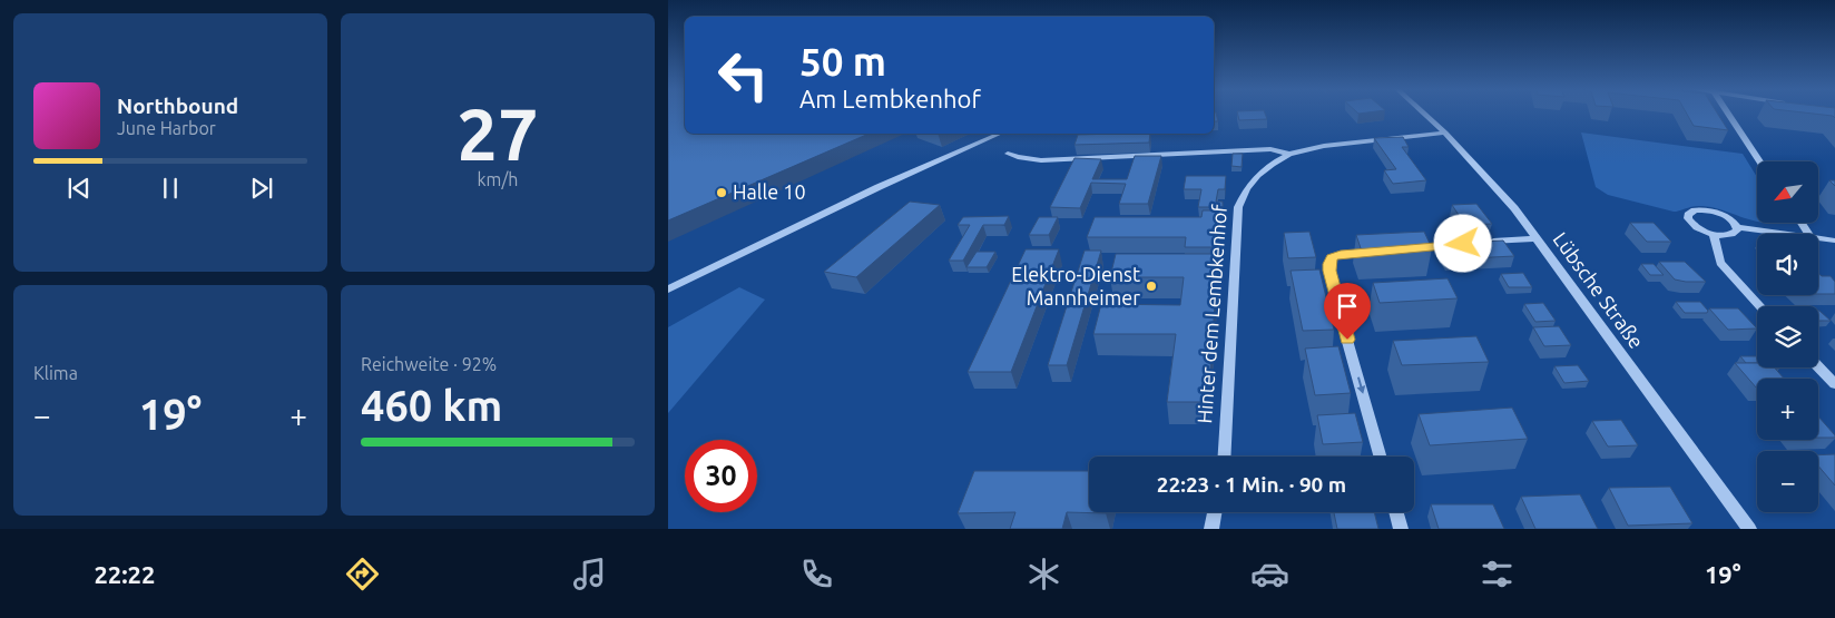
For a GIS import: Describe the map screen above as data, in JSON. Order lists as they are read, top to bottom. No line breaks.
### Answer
{"streets":{"street":["Lübsche Straße","Hinter dem Lembkenhof"]},"crossings":[["Lübsche Straße","Hinter dem Lembkenhof"]],"places":["Halle 10","Elektro-Dienst Mannheimer"],"north":"bottom left","page":{"tile":[["27","km/h"],"Klima",["Reichweite · 92%","460 km"]],"turn":["50 m","Am Lembkenhof"],"song":["Northbound","June Harbor"],"map_buttons":["+","−"],"heat":["−","19°","+"],"limit":"30","trip":"22:23 · 1 Min. · 90 m","tabs":["22:22","19°"]}}
